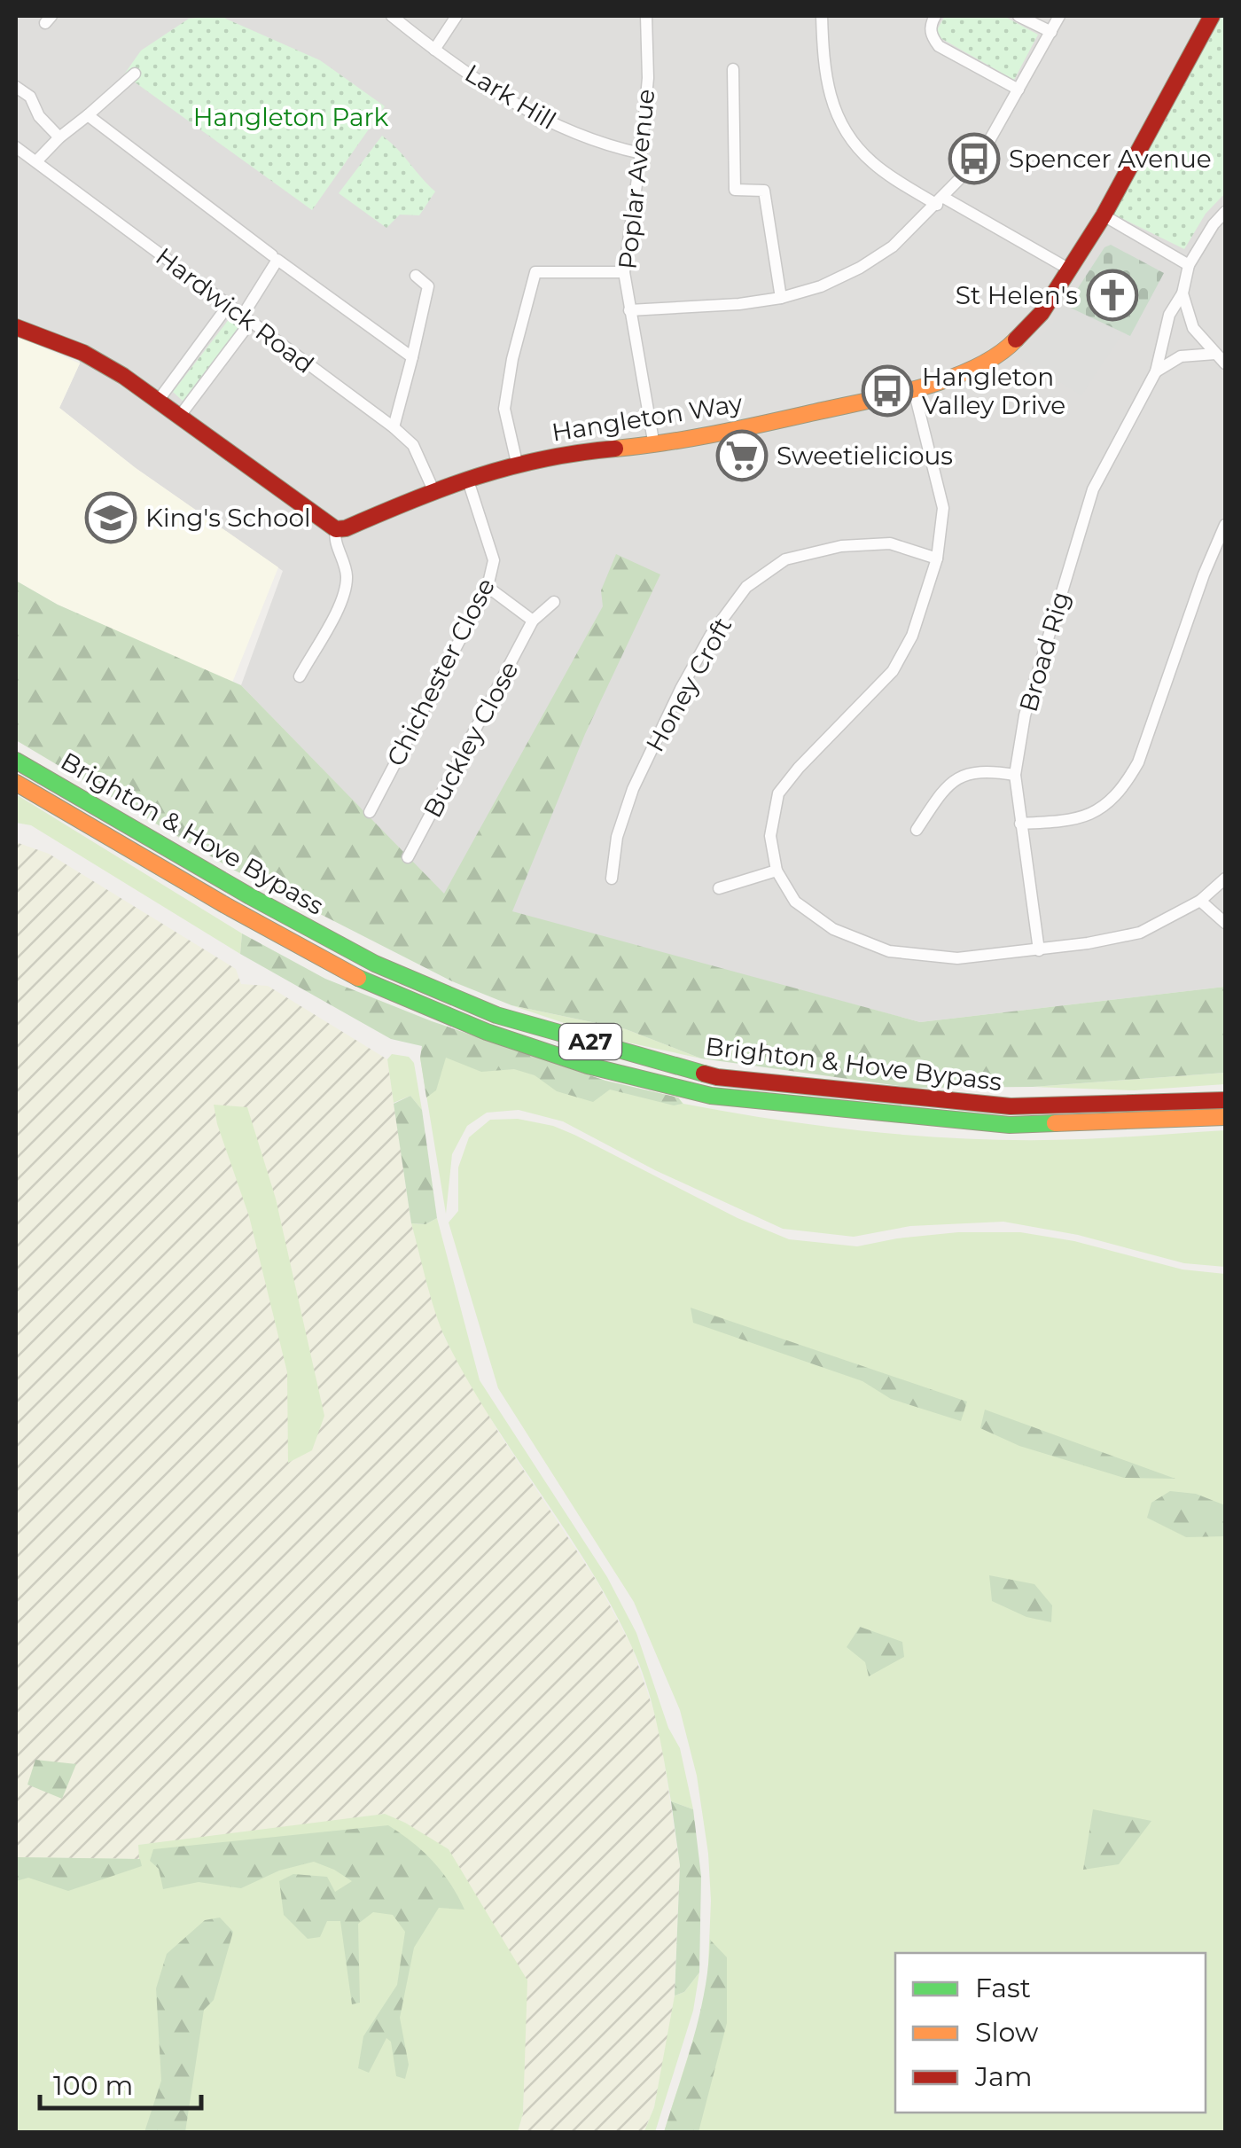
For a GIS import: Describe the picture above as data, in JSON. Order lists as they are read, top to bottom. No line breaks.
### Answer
{"streets":{"main road":["Hangleton Way","Brighton & Hove Bypass","A27"],"street":["Lark Hill","Poplar Avenue","Hardwick Road","Broad Rig","Chichester Close","Honey Croft","Buckley Close"]},"crossings":[["Lark Hill","Poplar Avenue"],["Poplar Avenue","Hangleton Way"],["Hardwick Road","Hangleton Way"],["Hangleton Way","Chichester Close"]],"parks":["Hangleton Park"],"places":{"bus stop":["Spencer Avenue","Hangleton Valley Drive"],"church":["St Helen's"],"supermarket":["Sweetielicious"],"school or university":["King's School"]},"legend":["Fast","Slow","Jam"],"scale_bar":"100 m"}
